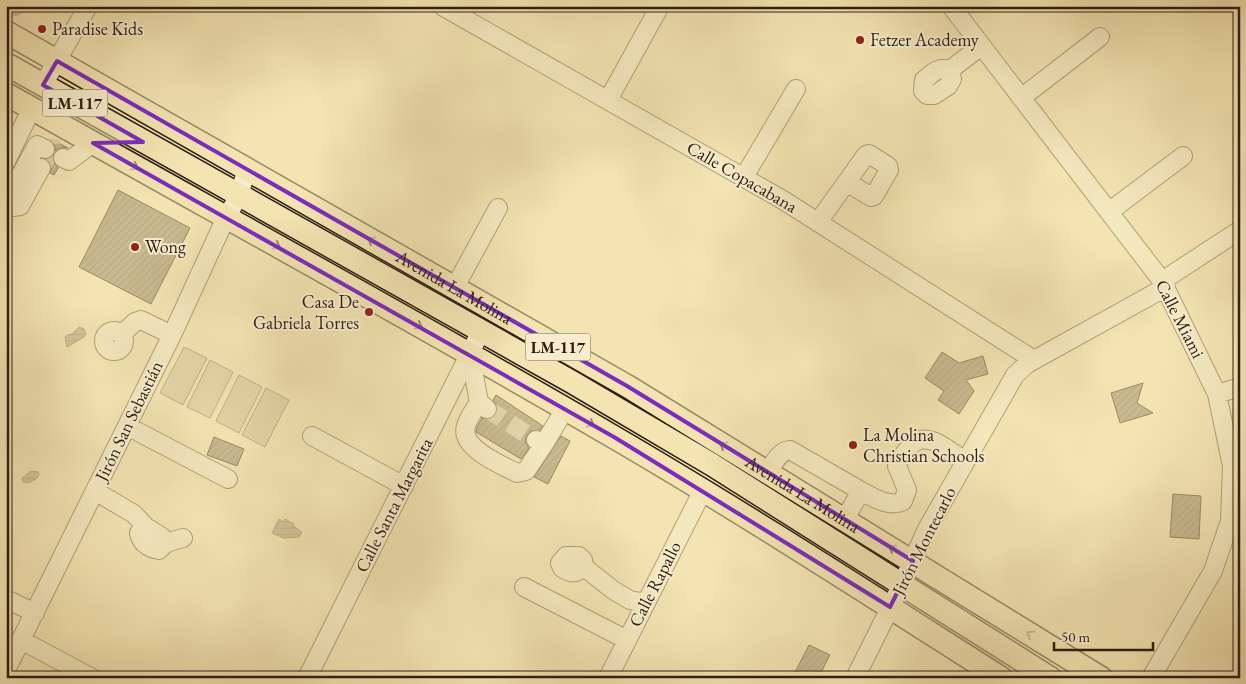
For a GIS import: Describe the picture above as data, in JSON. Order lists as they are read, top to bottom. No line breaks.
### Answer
{"streets":{"main road":["LM-117","Avenida La Molina"],"street":["Calle Copacabana","Calle Miami","Jirón San Sebastián","Calle Santa Margarita","Jirón Montecarlo","Calle Rapallo"]},"crossings":[["LM-117","Jirón San Sebastián"],["LM-117","Calle Santa Margarita"],["LM-117","Jirón Montecarlo"],["LM-117","Calle Rapallo"],["Calle Copacabana","Jirón Montecarlo"],["Avenida La Molina","Jirón San Sebastián"],["Avenida La Molina","Calle Santa Margarita"],["Avenida La Molina","Jirón Montecarlo"],["Calle Miami","Jirón Montecarlo"]],"places":["Paradise Kids","Fetzer Academy","Wong","Casa De Gabriela Torres","La Molina Christian Schools"],"scale_bar":"50 m"}
